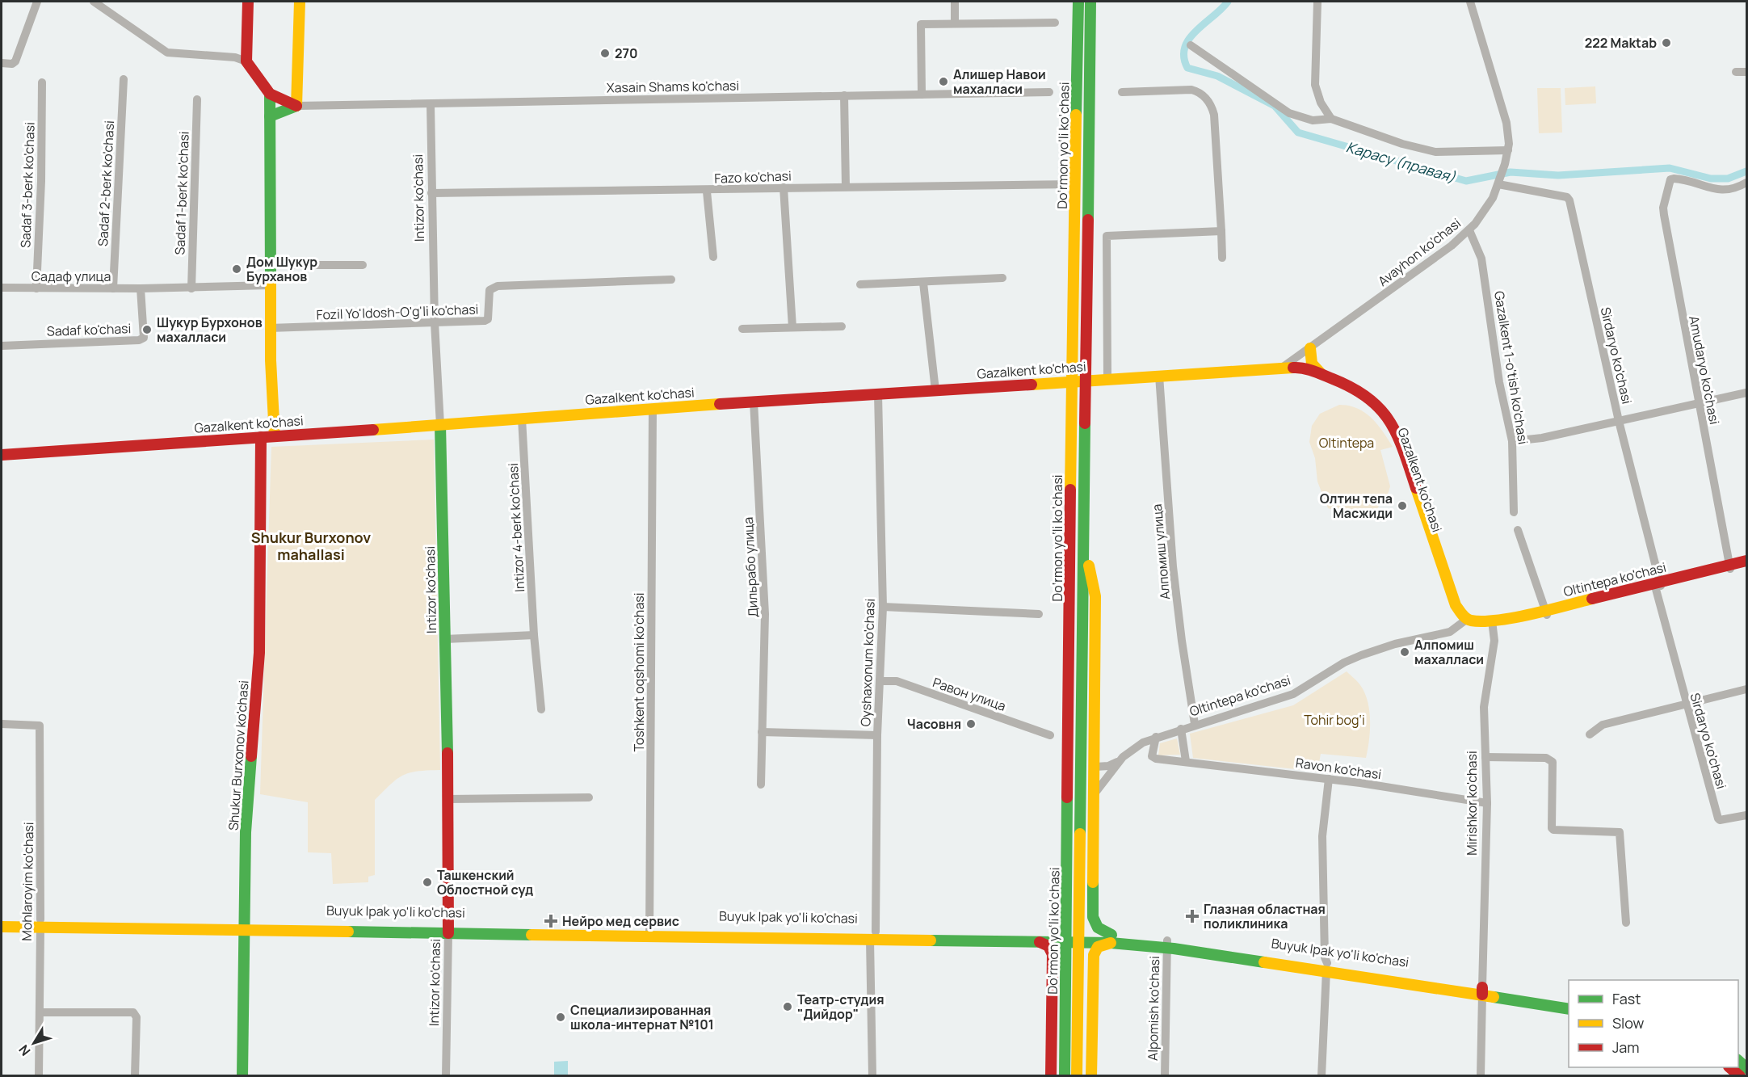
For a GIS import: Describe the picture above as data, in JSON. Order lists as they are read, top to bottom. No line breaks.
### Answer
{"streets":{"main road":["Do‘rmon yo‘li ko‘chasi","Intizor ko'chasi","Gazalkent ko'chasi","Oltintepa ko'chasi","Shukur Burxonov ko'chasi","Buyuk Ipak yo'li ko'chasi"],"street":["Xasain Shams ko'chasi","Fazo ko'chasi","Sadaf 2-berk ko'chasi","Sadaf 3-berk ko'chasi","Sadaf 1-berk ko'chasi","Avayhon ko'chasi","Садаф улица","Fozil Yo'ldosh-O'g'li ko'chasi","Sadaf ko'chasi","Sirdaryo ko'chasi","Gazalkent 1-o'tish ko'chasi","Amudaryo ko'chasi","Intizor 4-berk ko'chasi","Алпомиш улица","Дильрабо улица","Oyshaxonum ko'chasi","Toshkent oqshomi ko'chasi","Равон улица","Ravon ko'chasi","Mirishkor ko'chasi","Mohlaroyim ko'chasi","Alpomish ko'chasi"]},"crossings":[["Xasain Shams ko'chasi","Intizor ko'chasi"],["Do‘rmon yo‘li ko‘chasi","Fazo ko'chasi"],["Do‘rmon yo‘li ko‘chasi","Gazalkent ko'chasi"],["Fazo ko'chasi","Intizor ko'chasi"],["Sadaf 2-berk ko'chasi","Садаф улица"],["Sadaf 3-berk ko'chasi","Садаф улица"],["Intizor ko'chasi","Fozil Yo'ldosh-O'g'li ko'chasi"],["Intizor ko'chasi","Gazalkent ko'chasi"],["Intizor ko'chasi","Buyuk Ipak yo'li ko'chasi"],["Avayhon ko'chasi","Sirdaryo ko'chasi"],["Avayhon ko'chasi","Gazalkent 1-o'tish ko'chasi"],["Avayhon ko'chasi","Gazalkent ko'chasi"],["Садаф улица","Sadaf ko'chasi"],["Sirdaryo ko'chasi","Oltintepa ko'chasi"],["Gazalkent ko'chasi","Intizor 4-berk ko'chasi"],["Gazalkent ko'chasi","Алпомиш улица"],["Gazalkent ko'chasi","Дильрабо улица"],["Gazalkent ko'chasi","Oltintepa ko'chasi"],["Gazalkent ko'chasi","Oyshaxonum ko'chasi"],["Gazalkent ko'chasi","Toshkent oqshomi ko'chasi"],["Gazalkent ko'chasi","Shukur Burxonov ko'chasi"],["Amudaryo ko'chasi","Oltintepa ko'chasi"],["Алпомиш улица","Oltintepa ko'chasi"],["Oltintepa ko'chasi","Ravon ko'chasi"],["Oltintepa ko'chasi","Mirishkor ko'chasi"],["Oyshaxonum ko'chasi","Равон улица"],["Oyshaxonum ko'chasi","Buyuk Ipak yo'li ko'chasi"],["Toshkent oqshomi ko'chasi","Buyuk Ipak yo'li ko'chasi"],["Shukur Burxonov ko'chasi","Buyuk Ipak yo'li ko'chasi"],["Ravon ko'chasi","Mirishkor ko'chasi"],["Mirishkor ko'chasi","Buyuk Ipak yo'li ko'chasi"],["Mohlaroyim ko'chasi","Buyuk Ipak yo'li ko'chasi"],["Buyuk Ipak yo'li ko'chasi","Alpomish ko'chasi"]],"districts":["Shukur Burxonov mahallasi"],"water":["Карасу (правая)"],"parks":["Oltintepa","Tohir bog‘i"],"places":{"other":["222 Maktab","270","Алишер Навои махалласи","Дом Шукур Бурханов","Шукур Бурхонов махалласи","Олтин тепа Масжиди","Алпомиш махалласи","Часовня","Ташкенский Облостной суд","Театр-студия \"Дийдор\"","Специализированная школа-интернат №101"],"health":["Глазная областная поликлиника","Нейро мед сервис"]},"legend":["Fast","Slow","Jam"],"north":"bottom left"}
